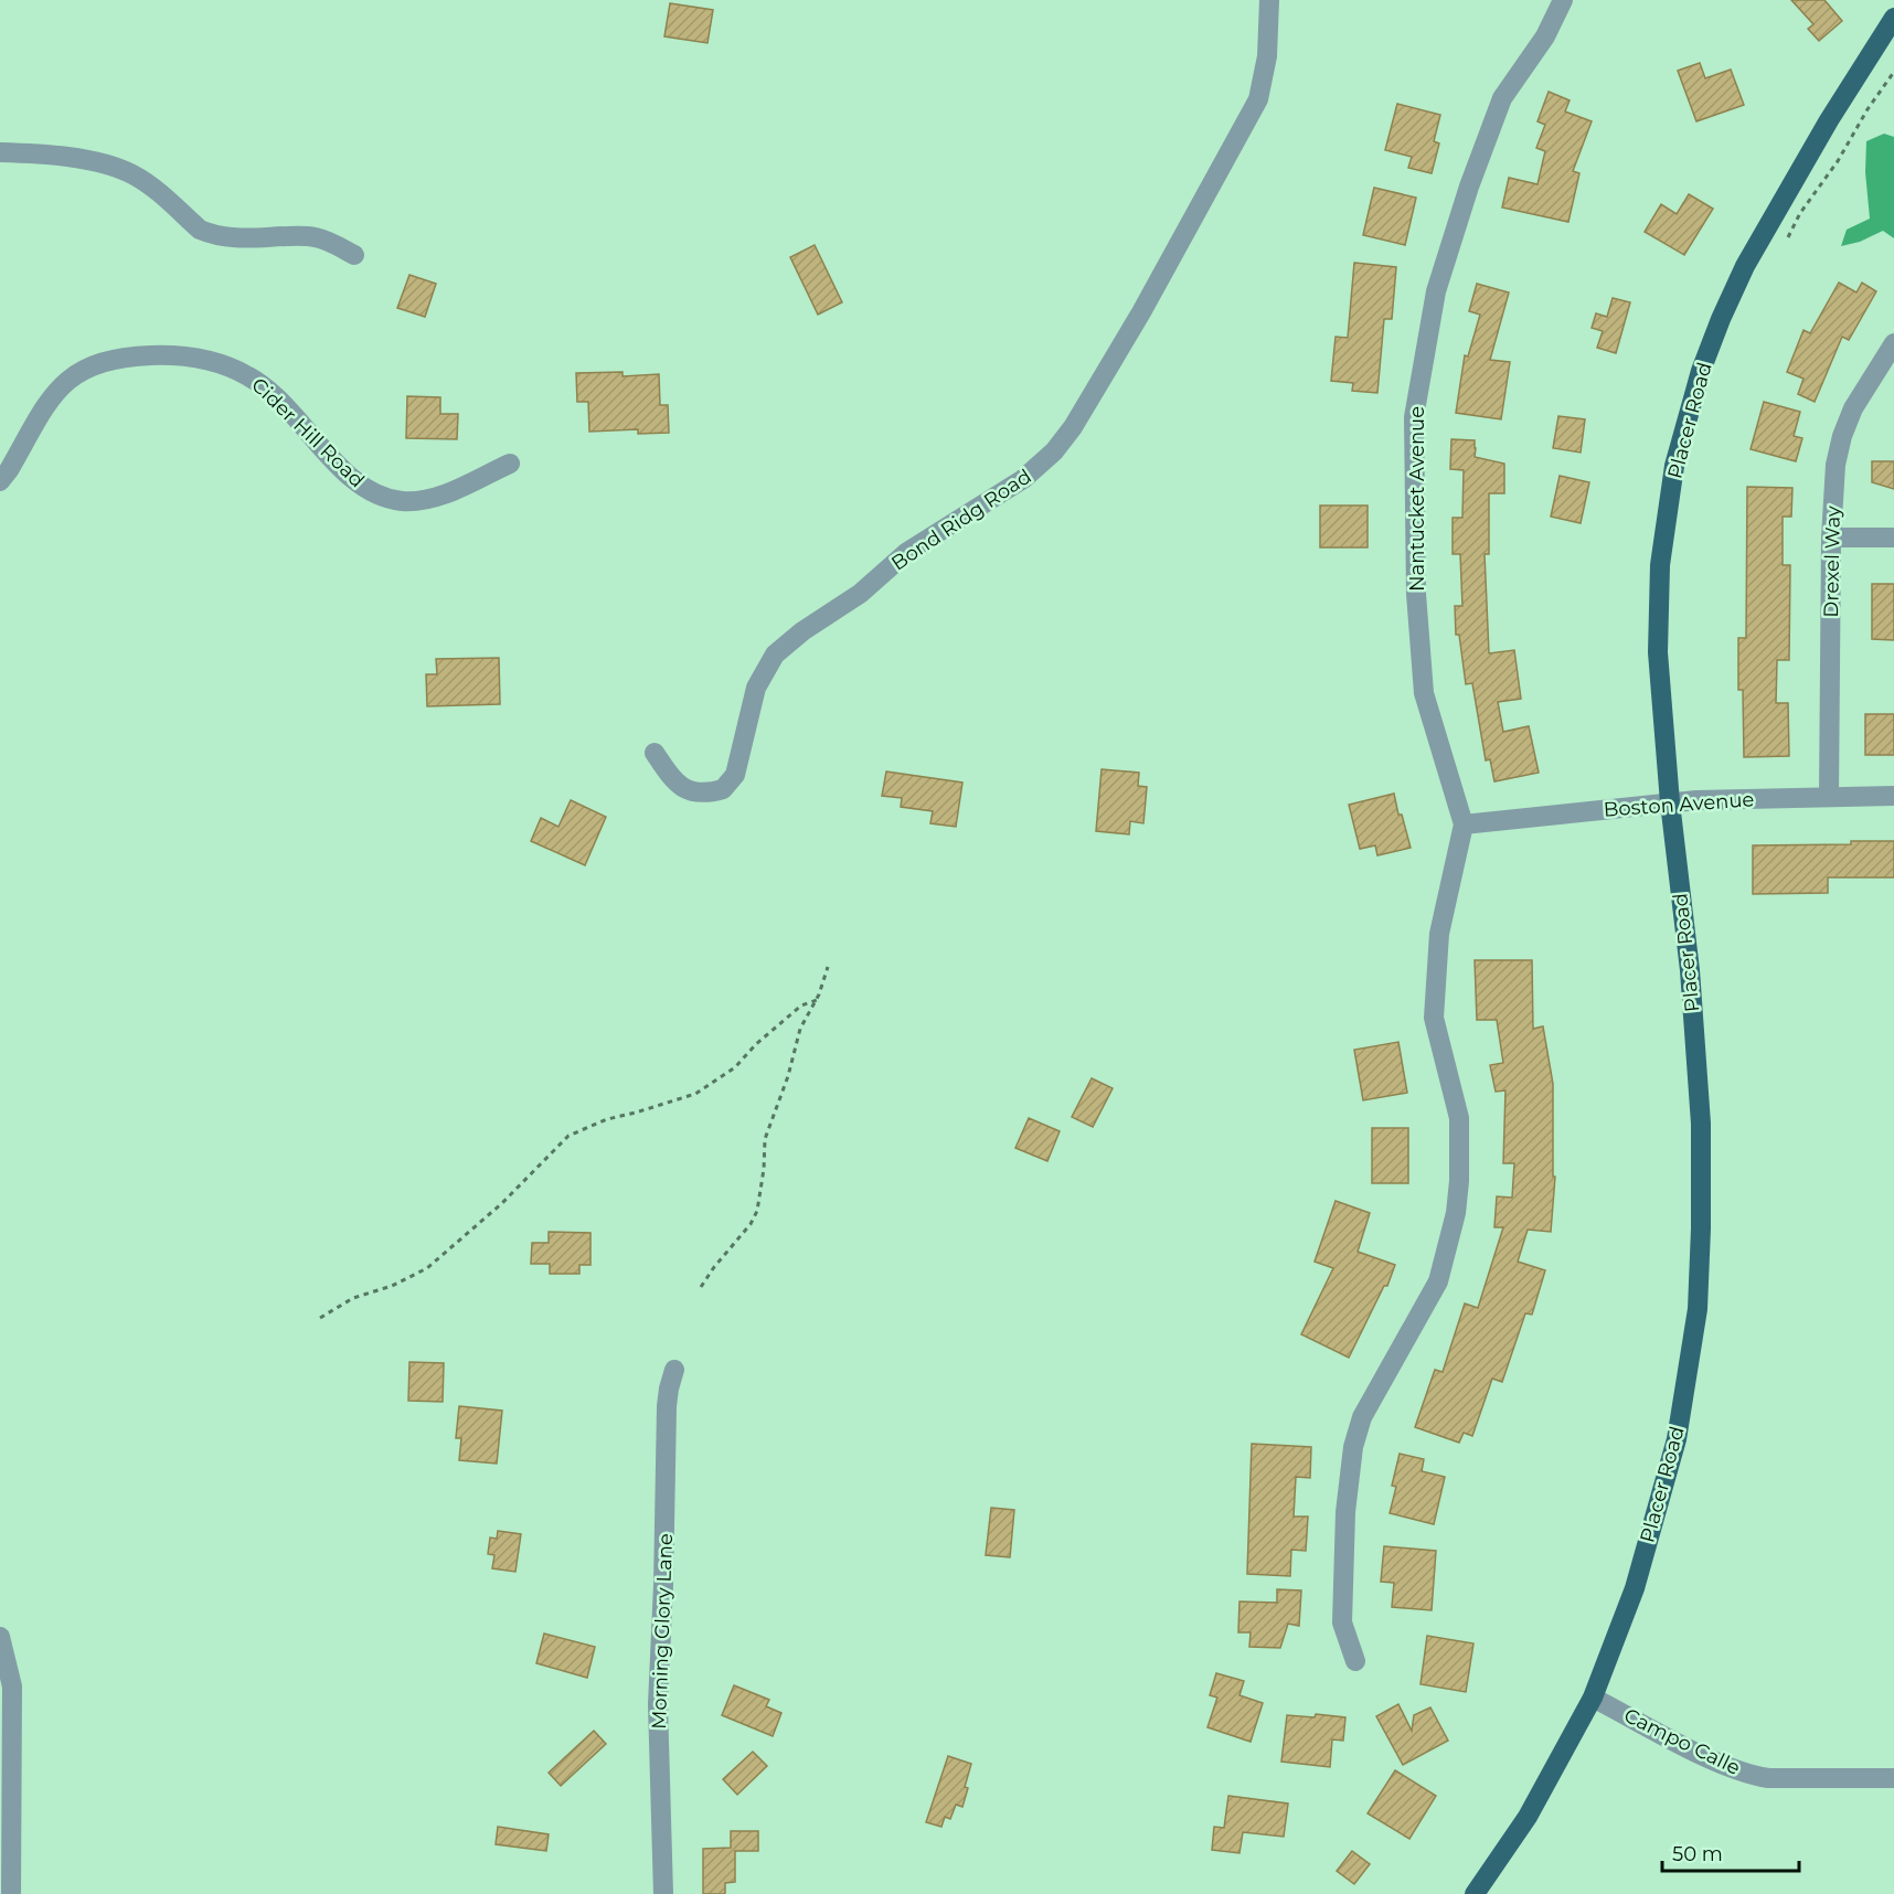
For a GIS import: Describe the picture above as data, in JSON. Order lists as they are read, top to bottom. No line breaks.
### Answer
{"streets":{"main road":["Placer Road"],"street":["Cider Hill Road","Nantucket Avenue","Bond Ridg Road","Drexel Way","Boston Avenue","Morning Glory Lane","Campo Calle"]},"crossings":[["Placer Road","Boston Avenue"],["Placer Road","Campo Calle"],["Nantucket Avenue","Boston Avenue"],["Drexel Way","Boston Avenue"]],"scale_bar":"50 m"}
